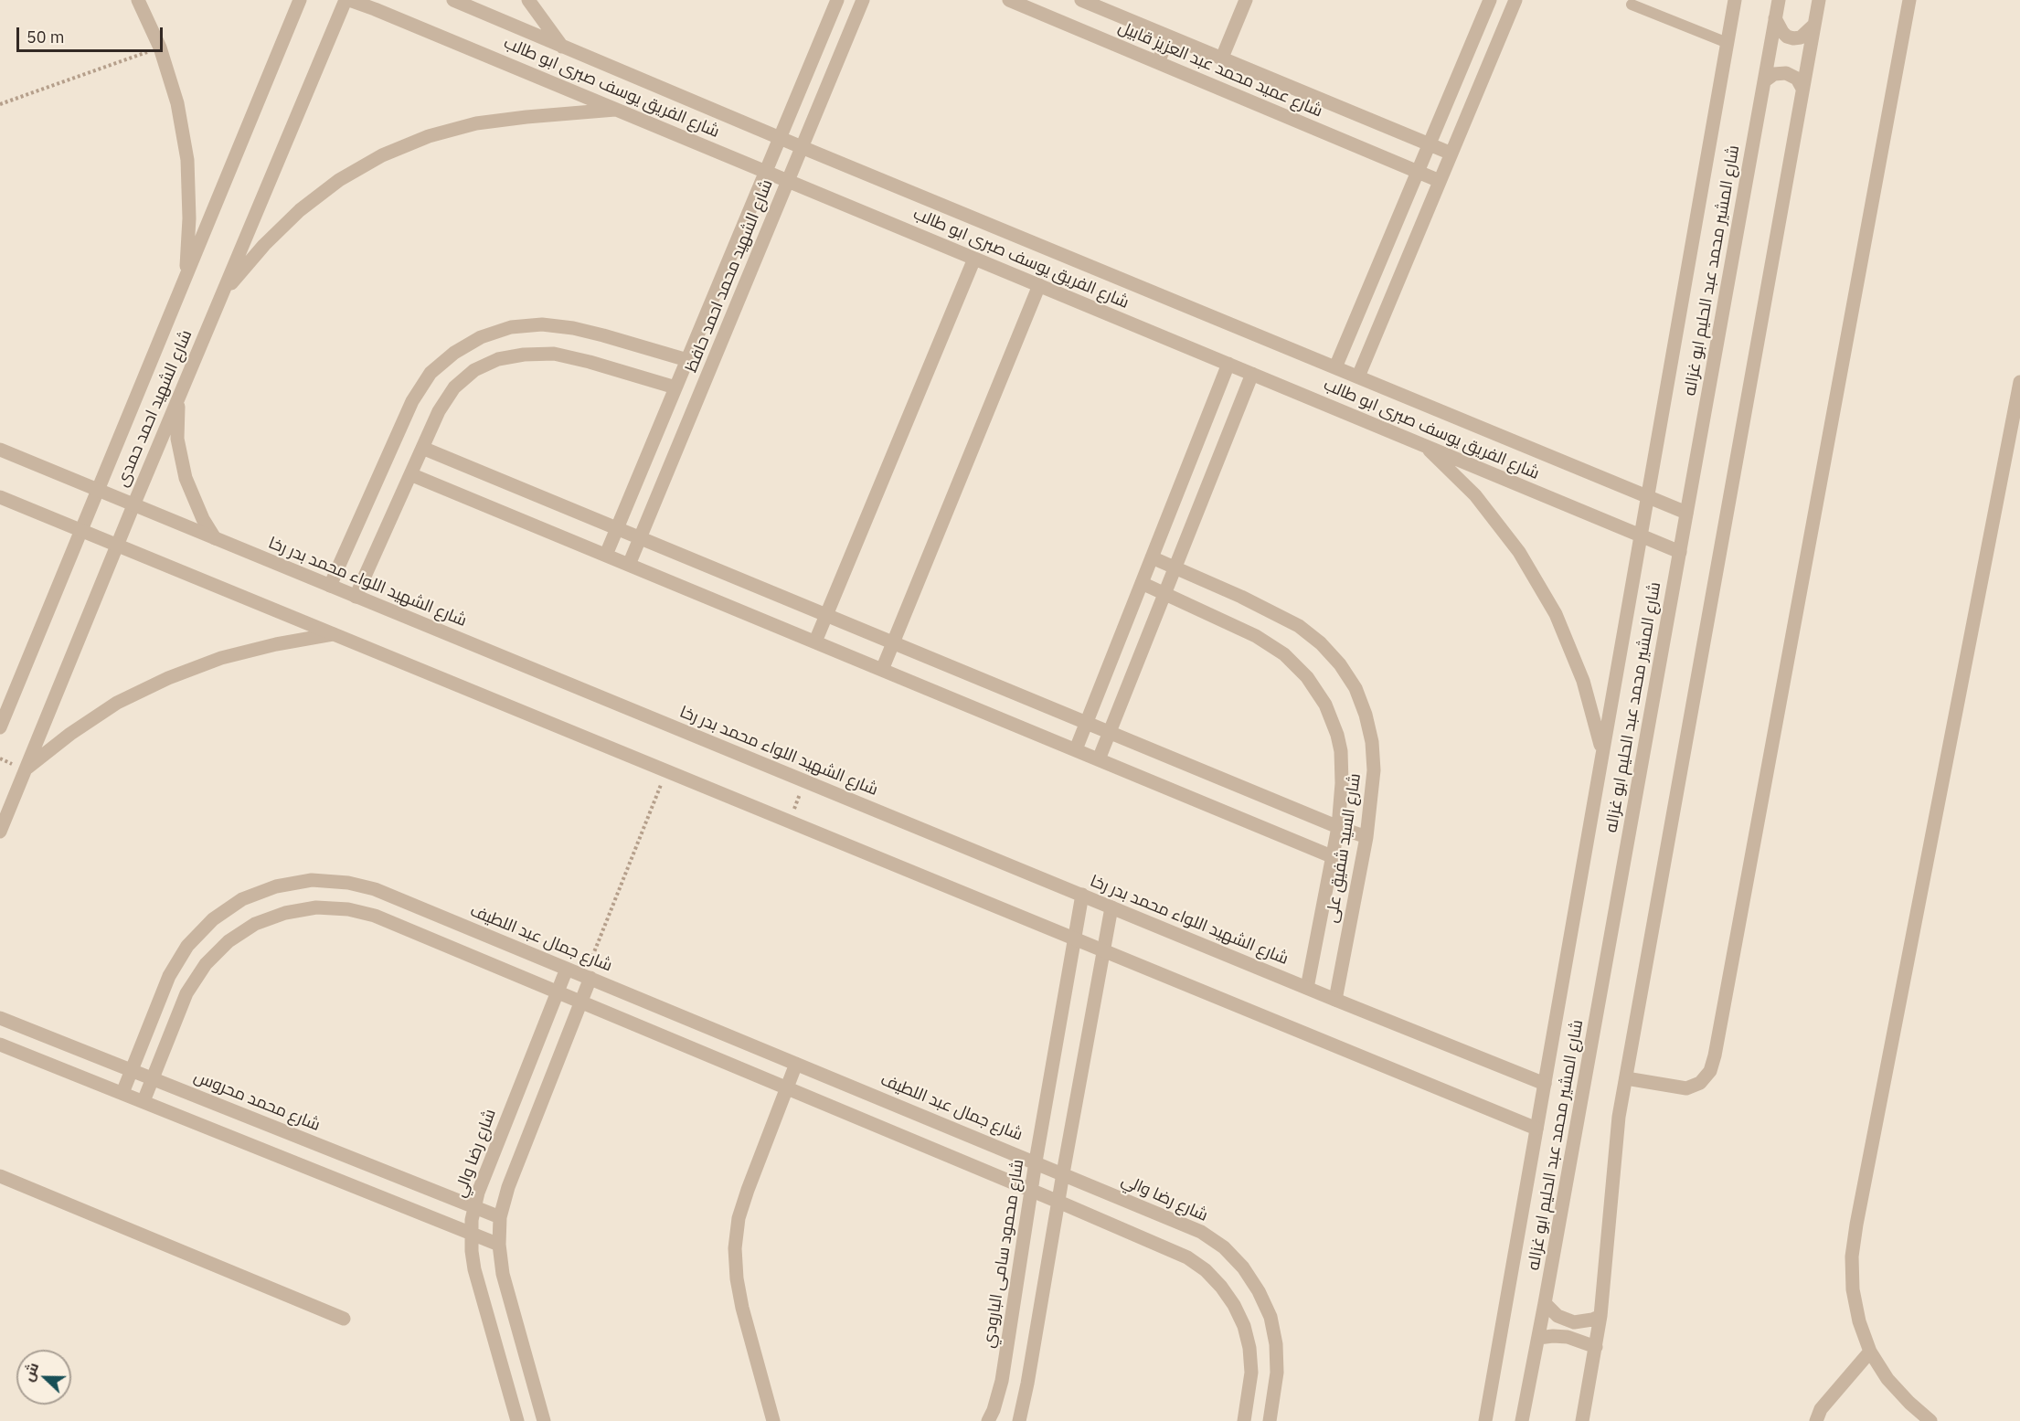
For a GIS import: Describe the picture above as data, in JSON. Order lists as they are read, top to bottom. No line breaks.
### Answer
{"streets":{"street":["شارع عميد محمد عبد العزيز قابيل","شارع الفريق يوسف صبرى ابو طالب","شارع المشير محمد عبد الحليم ابو غزاله","شارع الشهيد محمد احمد حافظ","شارع الشهيد احمد حمدى","شارع الشهيد اللواء محمد بدر رخا","شارع السيد شفيق على","شارع جمال عبد اللطيف","شارع محمد محروس","شارع رضا والي","شارع محمود سامى البارودي"]},"crossings":[["شارع الفريق يوسف صبرى ابو طالب","شارع المشير محمد عبد الحليم ابو غزاله"],["شارع الفريق يوسف صبرى ابو طالب","شارع الشهيد محمد احمد حافظ"],["شارع الفريق يوسف صبرى ابو طالب","شارع الشهيد احمد حمدى"],["شارع الشهيد احمد حمدى","شارع الشهيد اللواء محمد بدر رخا"],["شارع الشهيد اللواء محمد بدر رخا","شارع السيد شفيق على"],["شارع الشهيد اللواء محمد بدر رخا","شارع محمود سامى البارودي"],["شارع جمال عبد اللطيف","شارع محمد محروس"],["شارع جمال عبد اللطيف","شارع رضا والي"],["شارع جمال عبد اللطيف","شارع محمود سامى البارودي"],["شارع محمد محروس","شارع رضا والي"],["شارع رضا والي","شارع محمود سامى البارودي"]],"scale_bar":"50 m","north":"left"}
